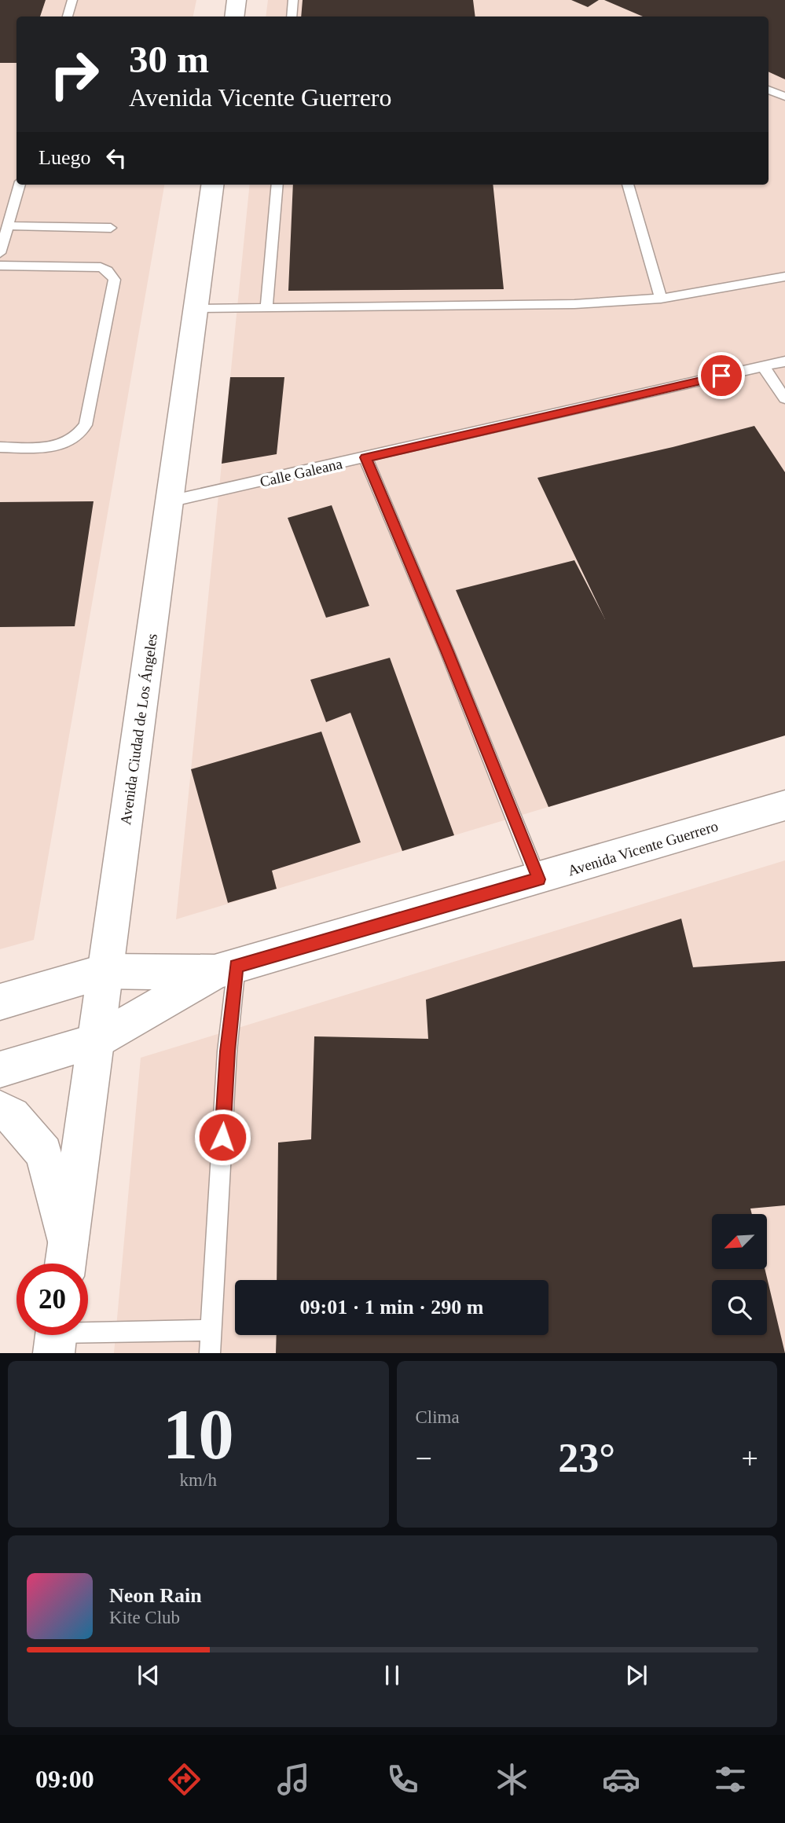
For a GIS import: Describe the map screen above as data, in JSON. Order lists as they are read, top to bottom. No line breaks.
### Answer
{"streets":{"street":["Avenida Ciudad de Los Ángeles","Avenida Vicente Guerrero"],"lane":["Calle Galeana"]},"crossings":[["Calle Galeana","Avenida Ciudad de Los Ángeles"],["Avenida Ciudad de Los Ángeles","Avenida Vicente Guerrero"]],"north":"bottom left","page":{"turn":["30 m","Avenida Vicente Guerrero"],"then":"Luego","limit":"20","trip":"09:01 · 1 min · 290 m","tile":[["10","km/h"],"Clima"],"heat":["−","23°","+"],"song":["Neon Rain","Kite Club"],"tabs":"09:00"}}
